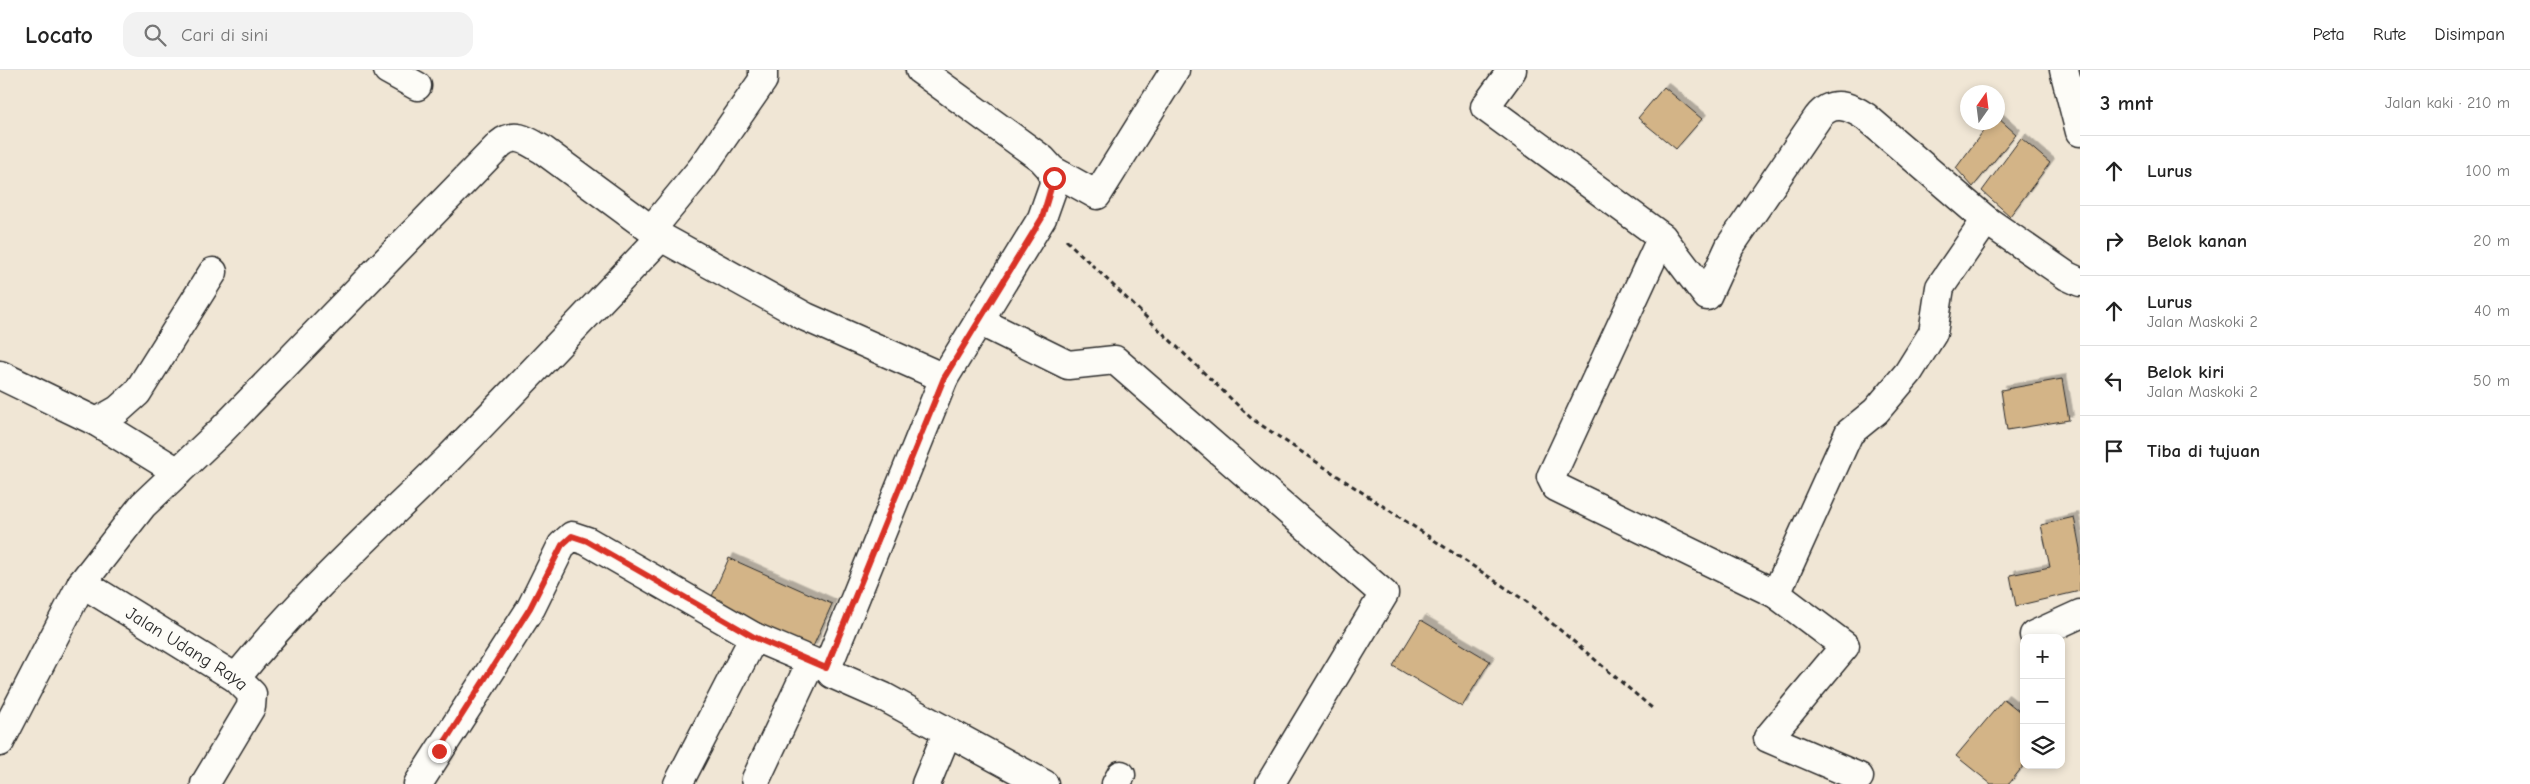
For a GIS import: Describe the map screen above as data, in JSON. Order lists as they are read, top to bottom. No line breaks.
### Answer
{"streets":{"street":["Jalan Udang Raya"]},"north":"top","page":{"header":"Locato","search":"Cari di sini","nav":["Peta","Rute","Disimpan"],"heading":["3 mnt","Jalan kaki · 210 m"],"list":[["Lurus","100 m"],["Belok kanan","20 m"],["Lurus","Jalan Maskoki 2","40 m"],["Belok kiri","Jalan Maskoki 2","50 m"],"Tiba di tujuan"],"map_buttons":["+","−"]}}
